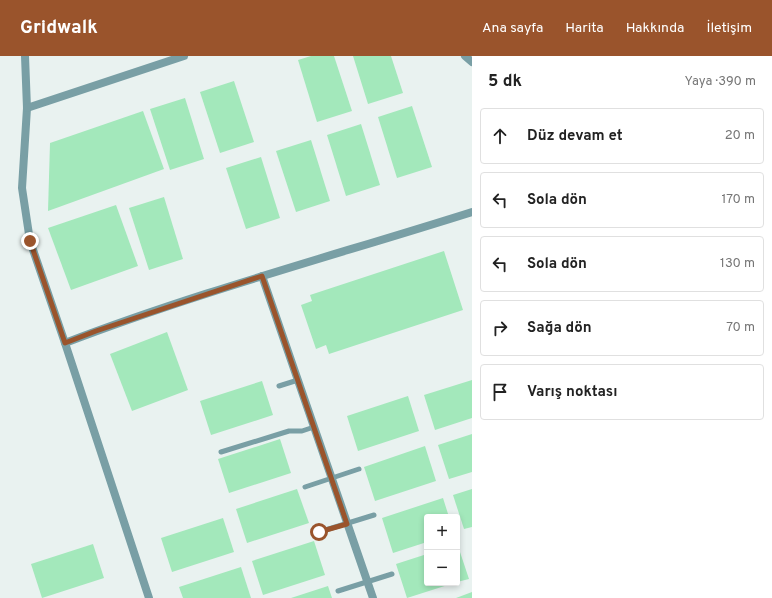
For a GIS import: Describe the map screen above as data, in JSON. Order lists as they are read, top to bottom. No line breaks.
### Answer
{"page":{"header":"Gridwalk","nav":["Ana sayfa","Harita","Hakkında","İletişim"],"heading":["5 dk","Yaya · 390 m"],"list":[["Düz devam et","20 m"],["Sola dön","170 m"],["Sola dön","130 m"],["Sağa dön","70 m"],"Varış noktası"],"map_buttons":["+","−"]}}
